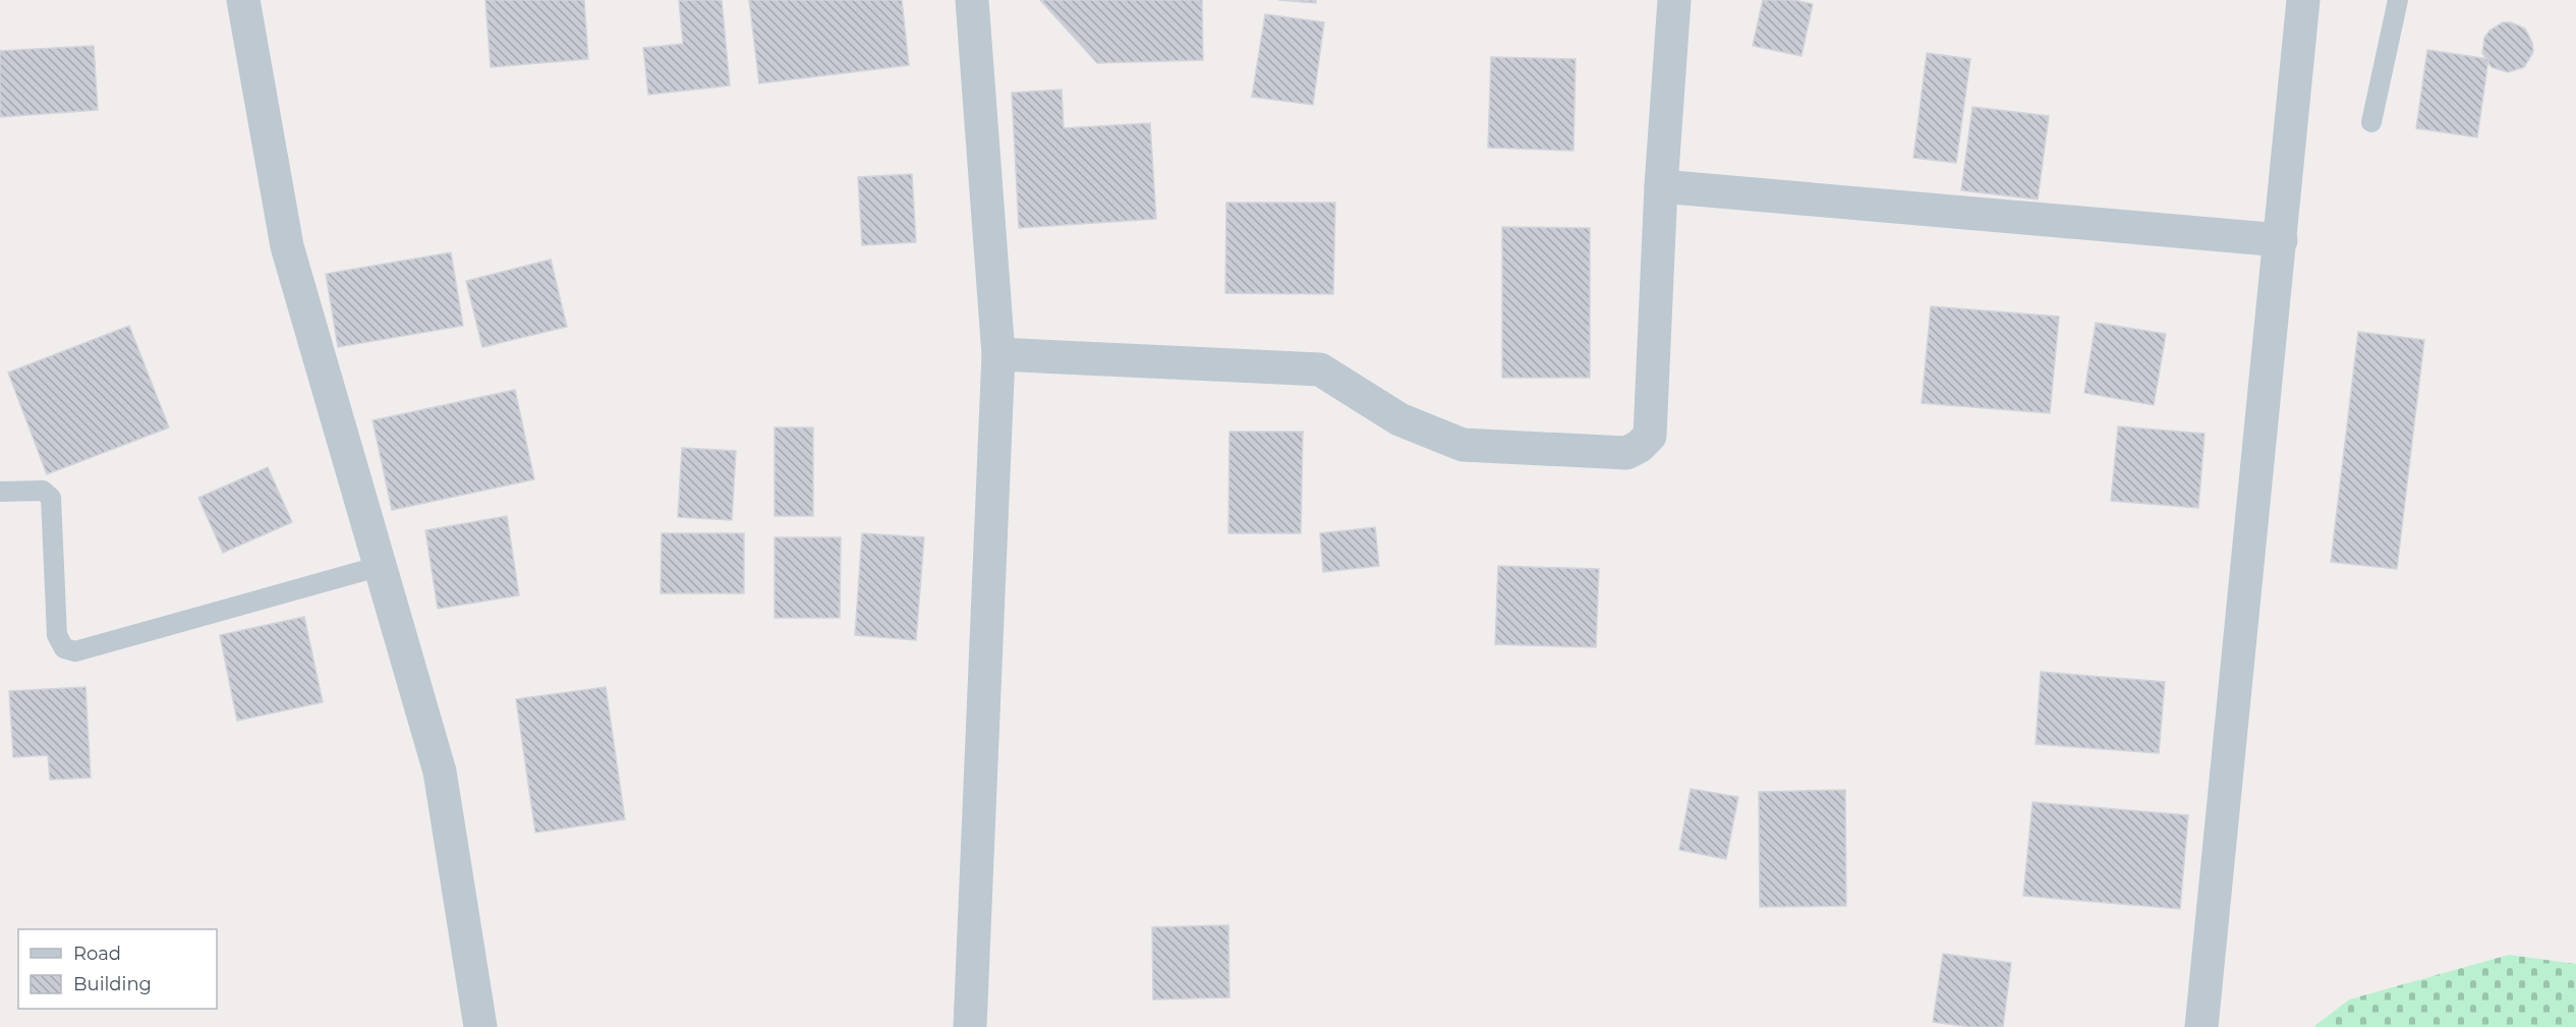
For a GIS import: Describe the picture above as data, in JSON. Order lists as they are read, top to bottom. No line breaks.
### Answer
{"legend":["Road","Building"]}
